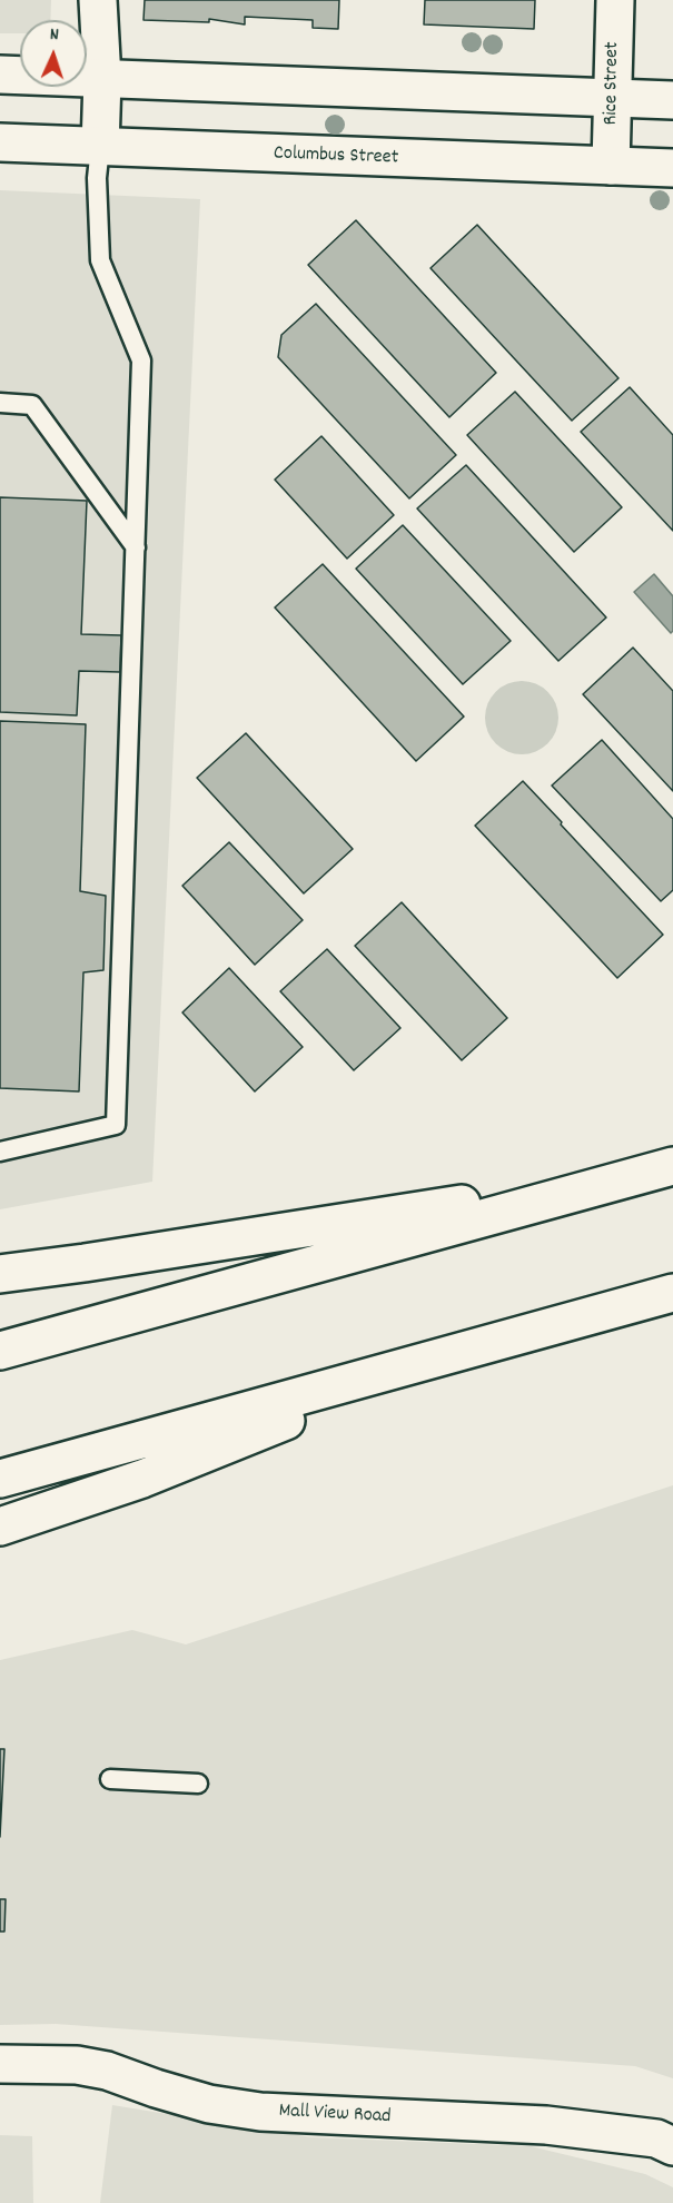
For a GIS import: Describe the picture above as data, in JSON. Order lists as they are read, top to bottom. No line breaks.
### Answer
{"streets":{"main road":["Rice Street","Columbus Street","Mall View Road"]},"crossings":[["Rice Street","Columbus Street"]],"north":"top"}
